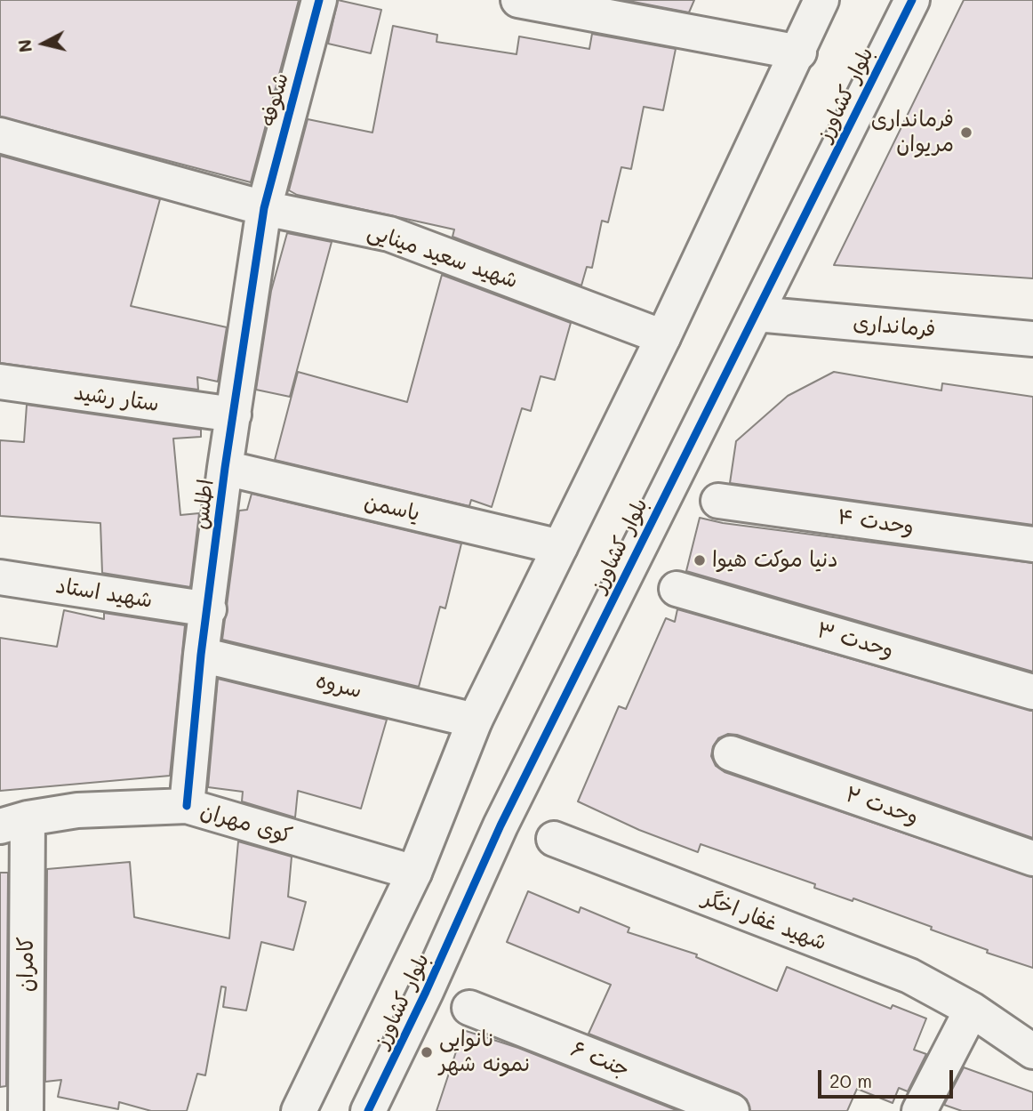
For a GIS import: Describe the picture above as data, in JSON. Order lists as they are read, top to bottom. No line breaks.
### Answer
{"streets":{"street":["بلوار کشاورز","شکوفه","شهید سعید مینایی","فرمانداری","ستار رشید","اطلس","یاسمن","وحدت ۴","شهید استاد","وحدت ۳","سروه","وحدت ۲","کوی مهران","شهید غفار اخگر","کامران","جنت ۶"]},"crossings":[["بلوار کشاورز","شهید سعید مینایی"],["بلوار کشاورز","فرمانداری"],["بلوار کشاورز","یاسمن"],["بلوار کشاورز","سروه"],["بلوار کشاورز","کوی مهران"],["شکوفه","شهید سعید مینایی"],["شکوفه","اطلس"],["شهید سعید مینایی","اطلس"],["ستار رشید","اطلس"],["اطلس","یاسمن"],["اطلس","شهید استاد"],["اطلس","سروه"],["اطلس","کوی مهران"],["کوی مهران","کامران"]],"places":["فرمانداری مریوان","دنیا موکت هیوا","نانوایی نمونه شهر"],"scale_bar":"20 m","north":"left"}
